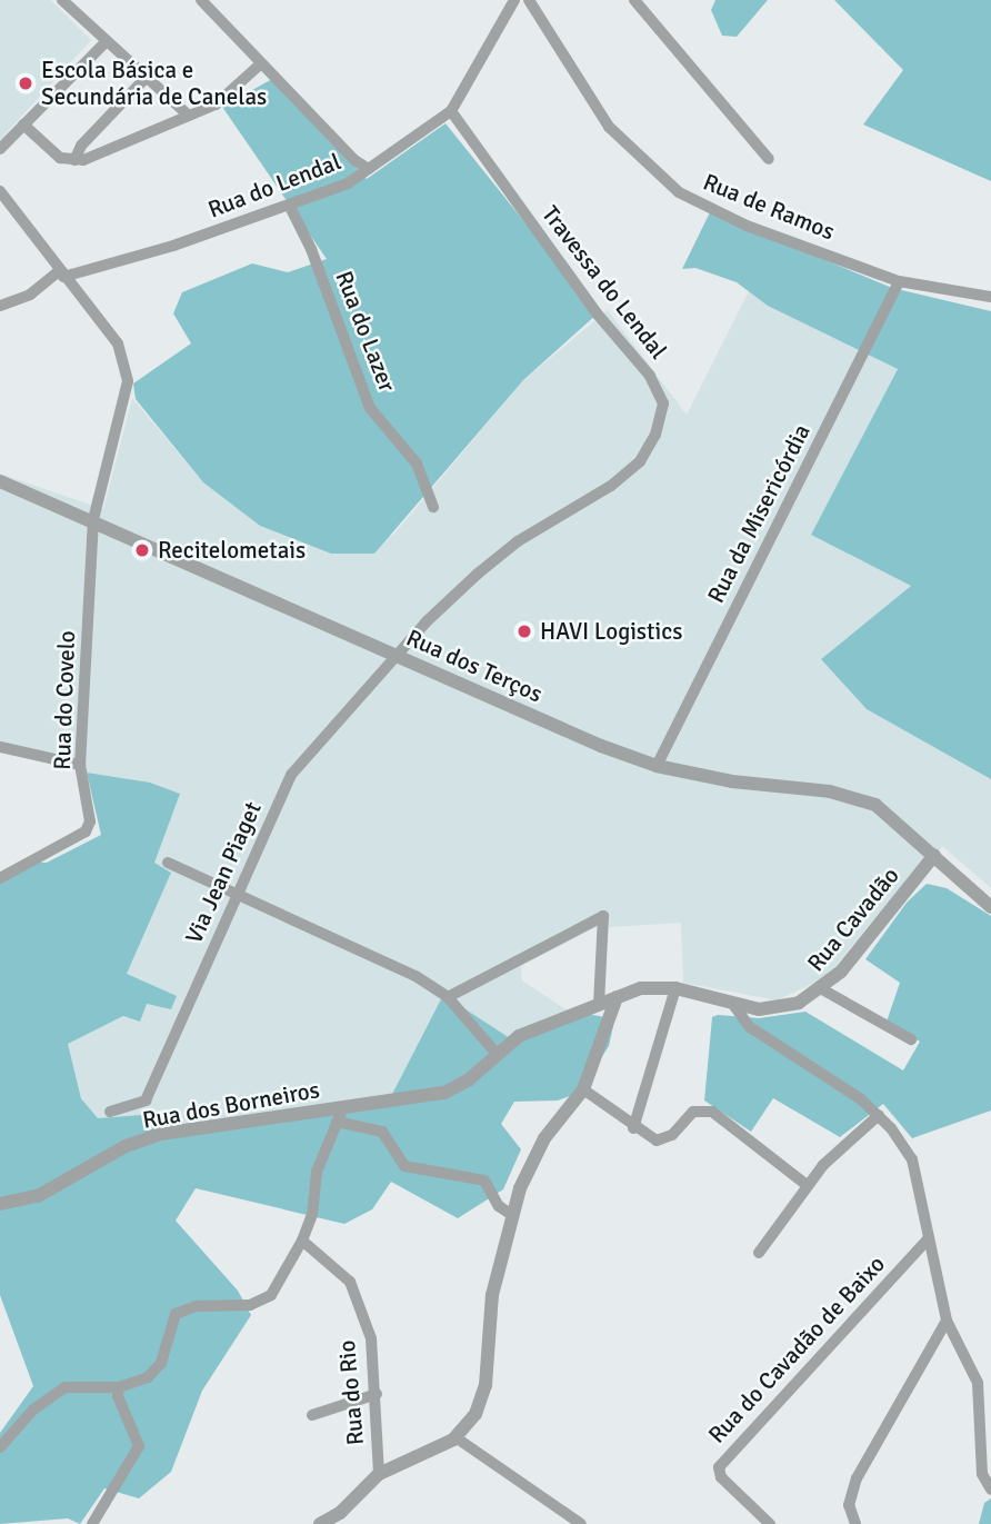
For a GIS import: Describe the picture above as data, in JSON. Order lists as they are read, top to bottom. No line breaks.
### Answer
{"streets":{"street":["Rua do Lendal","Rua de Ramos","Travessa do Lendal","Rua do Lazer","Rua da Misericórdia","Rua dos Terços","Rua do Covelo","Via Jean Piaget","Rua Cavadão","Rua dos Borneiros","Rua do Cavadão de Baixo","Rua do Rio"]},"crossings":[["Rua do Lendal","Travessa do Lendal"],["Rua do Lendal","Rua do Lazer"],["Rua do Lendal","Rua do Covelo"],["Rua de Ramos","Rua da Misericórdia"],["Travessa do Lendal","Rua dos Terços"],["Travessa do Lendal","Via Jean Piaget"],["Rua da Misericórdia","Rua dos Terços"],["Rua dos Terços","Rua do Covelo"],["Rua dos Terços","Via Jean Piaget"],["Rua dos Terços","Rua Cavadão"],["Rua Cavadão","Rua dos Borneiros"]],"places":["Escola Básica e Secundária de Canelas","Recitelometais","HAVI Logistics"]}
